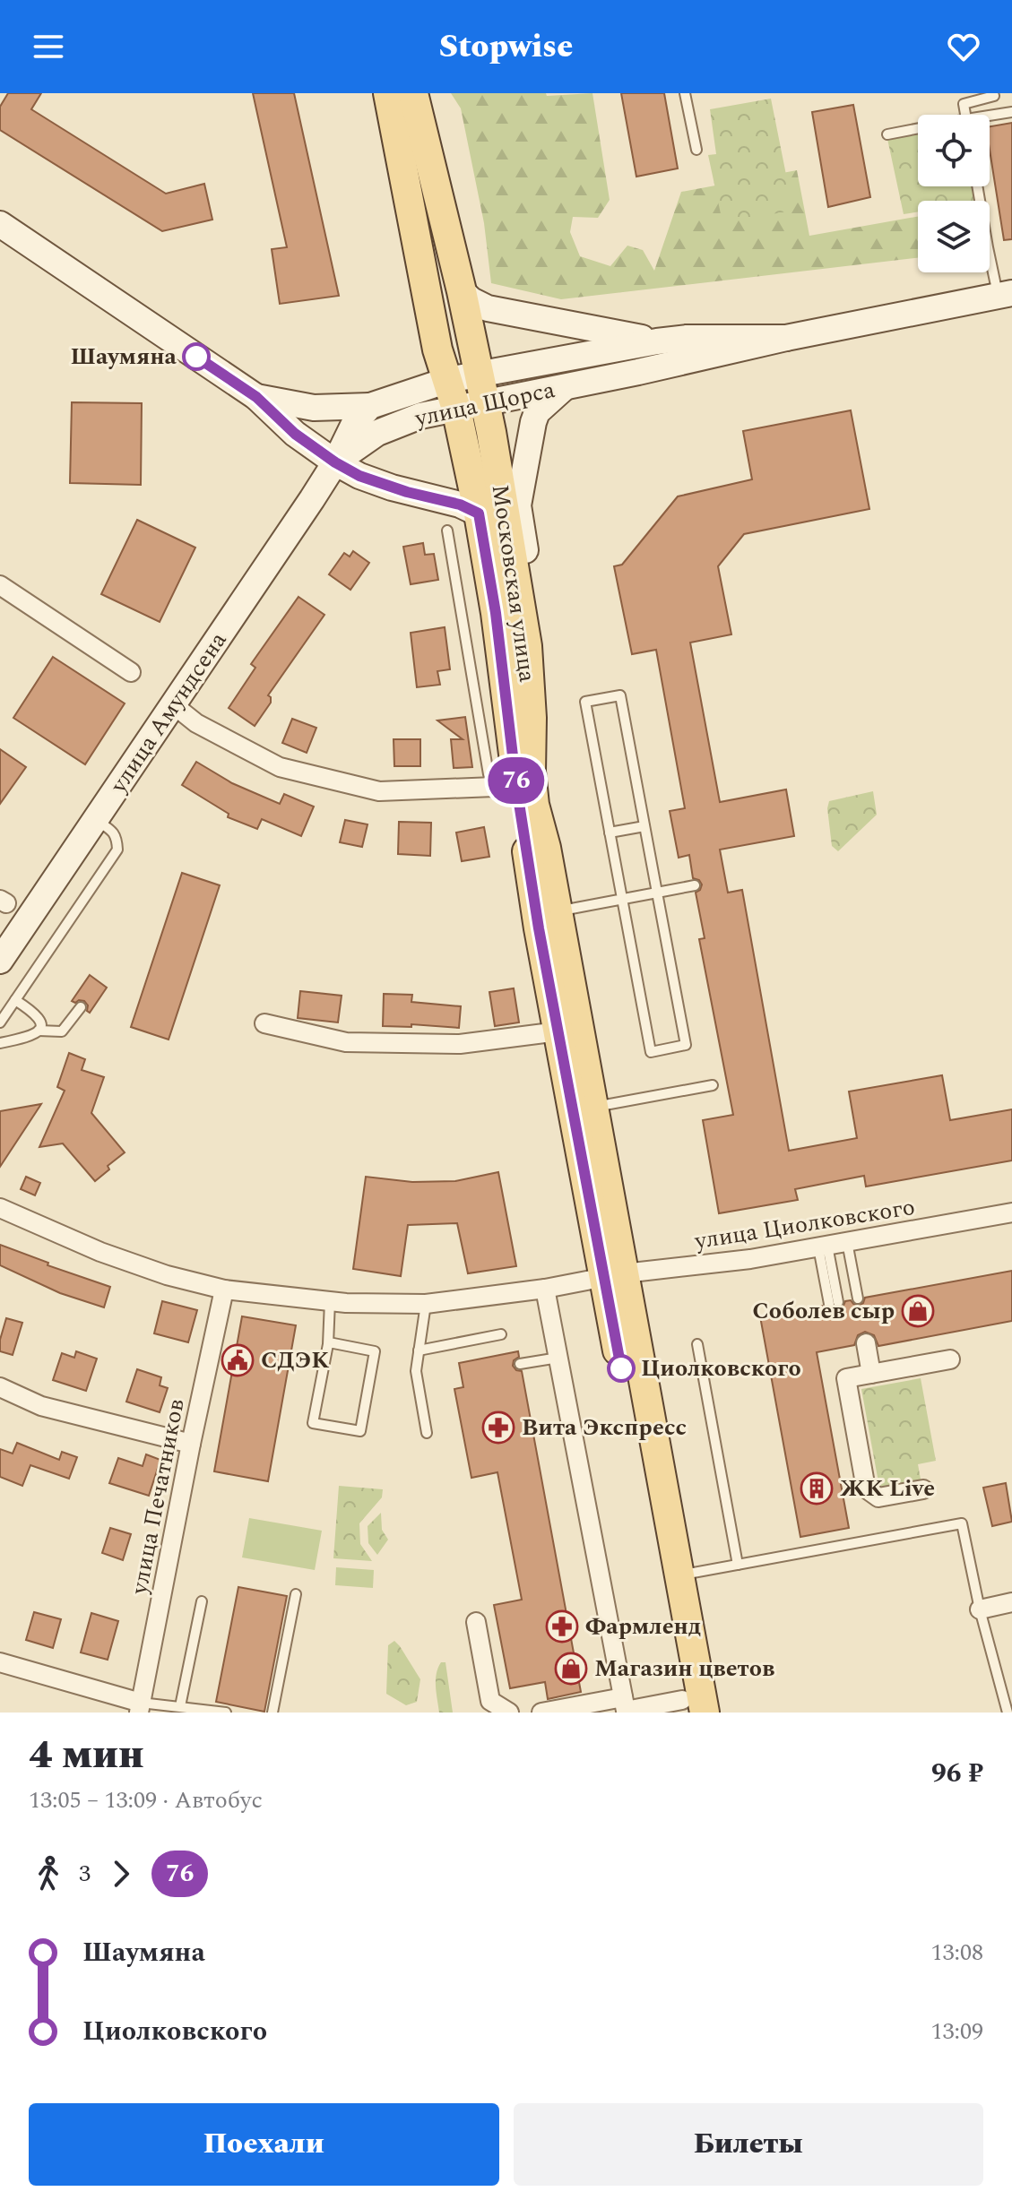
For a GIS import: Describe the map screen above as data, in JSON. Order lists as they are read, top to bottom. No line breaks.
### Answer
{"streets":{"main road":["улица Щорса","Московская улица","улица Амундсена"],"street":["улица Циолковского","улица Печатников"]},"crossings":[["улица Щорса","Московская улица"],["улица Щорса","улица Амундсена"],["Московская улица","улица Циолковского"],["улица Циолковского","улица Печатников"]],"places":{"other":["Шаумяна","Циолковского"],"shop":["Соболев сыр","Магазин цветов"],"public building":["СДЭК"],"pharmacy":["Вита Экспресс","Фармленд"],"building":["ЖК Live"]},"lines":["bus line 76"],"page":{"header":"Stopwise","on_map":"76","heading":["4 мин","13:05 – 13:09 · Автобус","96 ₽"],"legs":["3","76"],"list":[{"name":"Шаумяна","value":"13:08"},{"name":"Циолковского","value":"13:09"}],"buttons":["Поехали","Билеты"]}}
